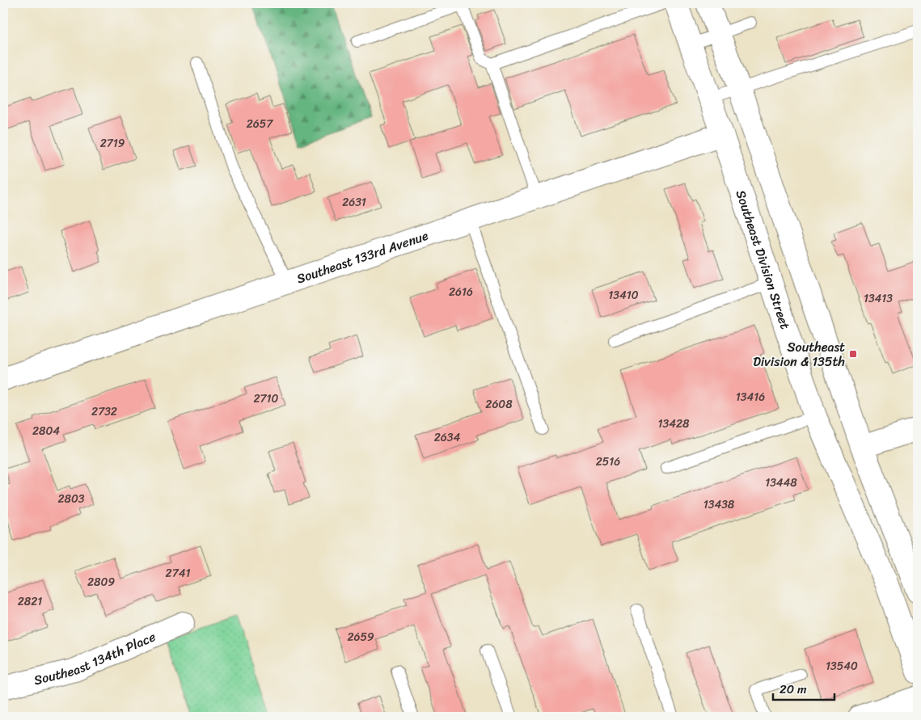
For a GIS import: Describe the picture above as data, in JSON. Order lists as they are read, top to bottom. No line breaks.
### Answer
{"streets":{"main road":["Southeast 133rd Avenue","Southeast Division Street","Southeast 134th Place"]},"crossings":[["Southeast 133rd Avenue","Southeast Division Street"]],"places":{"transit":["Southeast Division & 135th"]},"house_numbers":["2657","2719","2631","2616","13410","13413","13416","2710","2608","2732","13428","2804","2634","2516","13448","2803","13438","2741","2809","2821","2659","13540"],"scale_bar":"20 m"}
